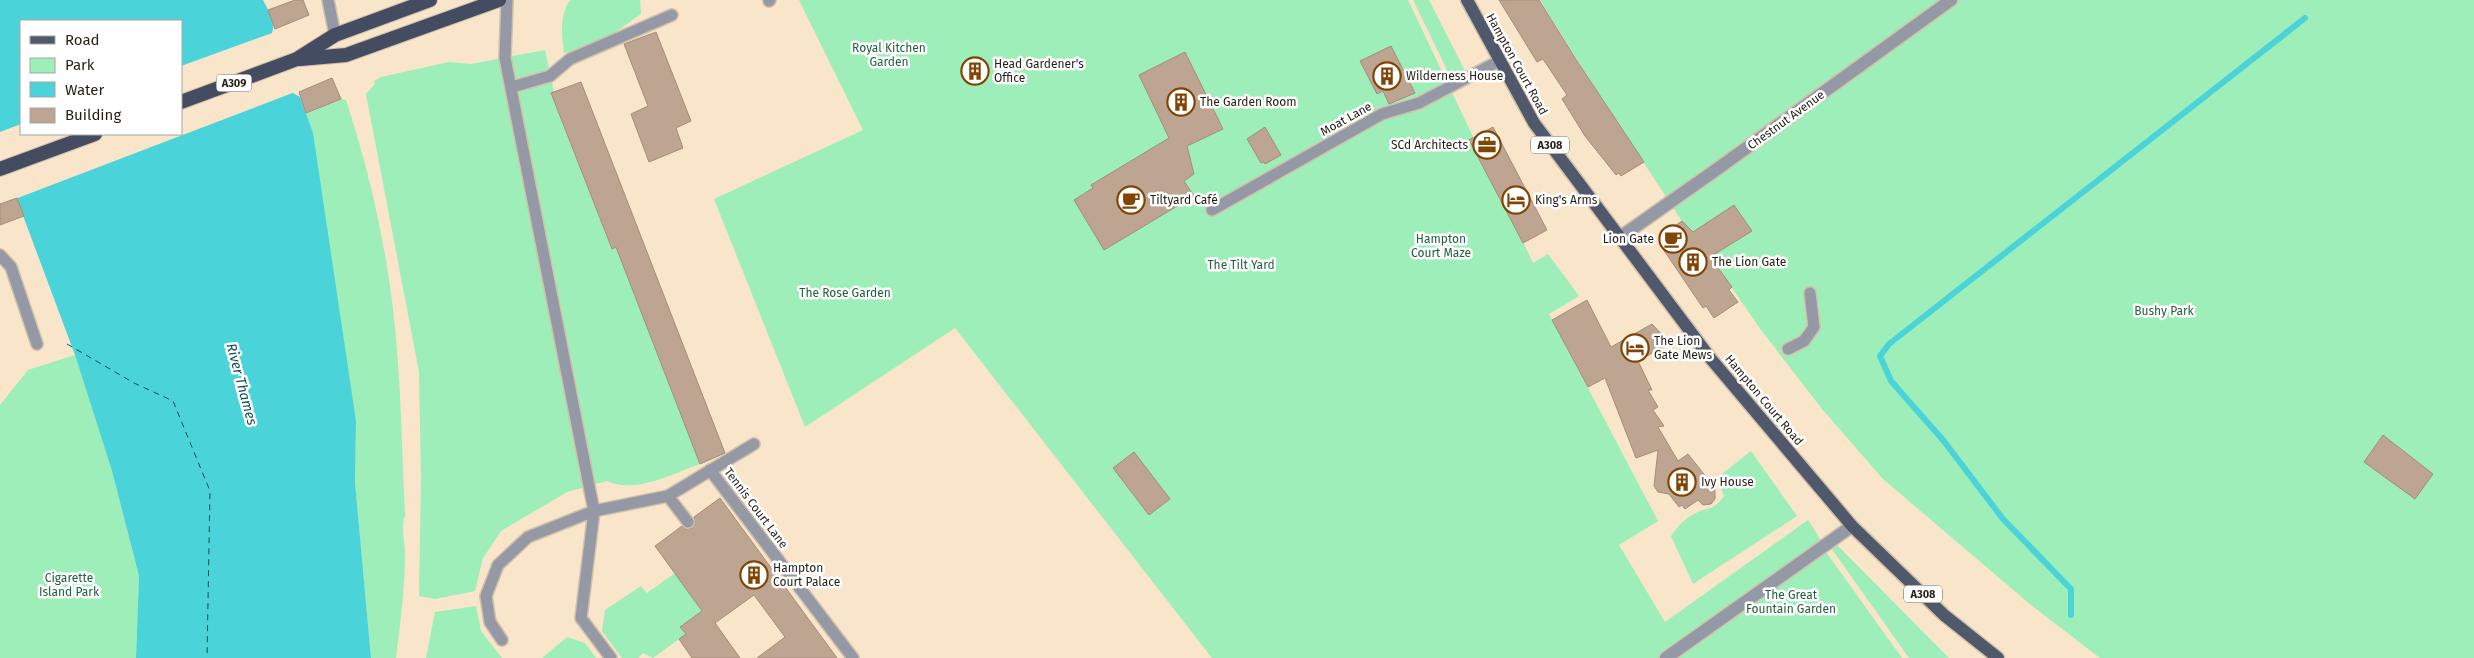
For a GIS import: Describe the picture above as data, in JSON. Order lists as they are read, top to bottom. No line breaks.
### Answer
{"streets":{"highway":["A309"],"main road":["Hampton Court Road","A308"],"street":["Chestnut Avenue"],"lane":["Moat Lane","Tennis Court Lane"]},"crossings":[["Hampton Court Road","Moat Lane"],["Hampton Court Road","Chestnut Avenue"]],"water":["River Thames"],"parks":["Royal Kitchen Garden","Hampton Court Maze","The Tilt Yard","The Rose Garden","Bushy Park","Cigarette Island Park","The Great Fountain Garden"],"places":{"building":["Head Gardener's Office","Wilderness House","The Garden Room","The Lion Gate","Ivy House","Hampton Court Palace"],"office":["SCd Architects"],"cafe":["Tiltyard Café","Lion Gate"],"hotel":["King's Arms","The Lion Gate Mews"]},"legend":["Road","Park","Water","Building"]}
